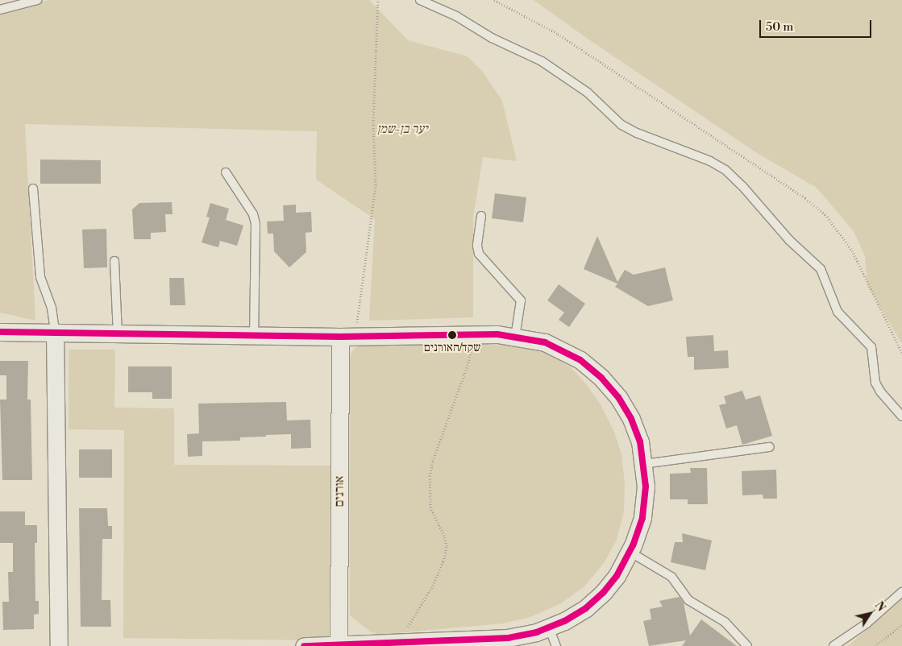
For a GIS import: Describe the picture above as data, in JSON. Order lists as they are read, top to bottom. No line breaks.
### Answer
{"streets":{"street":["אורנים"]},"parks":["יער בן-שמן"],"places":["שקד/האורנים"],"scale_bar":"50 m","north":"top right"}
